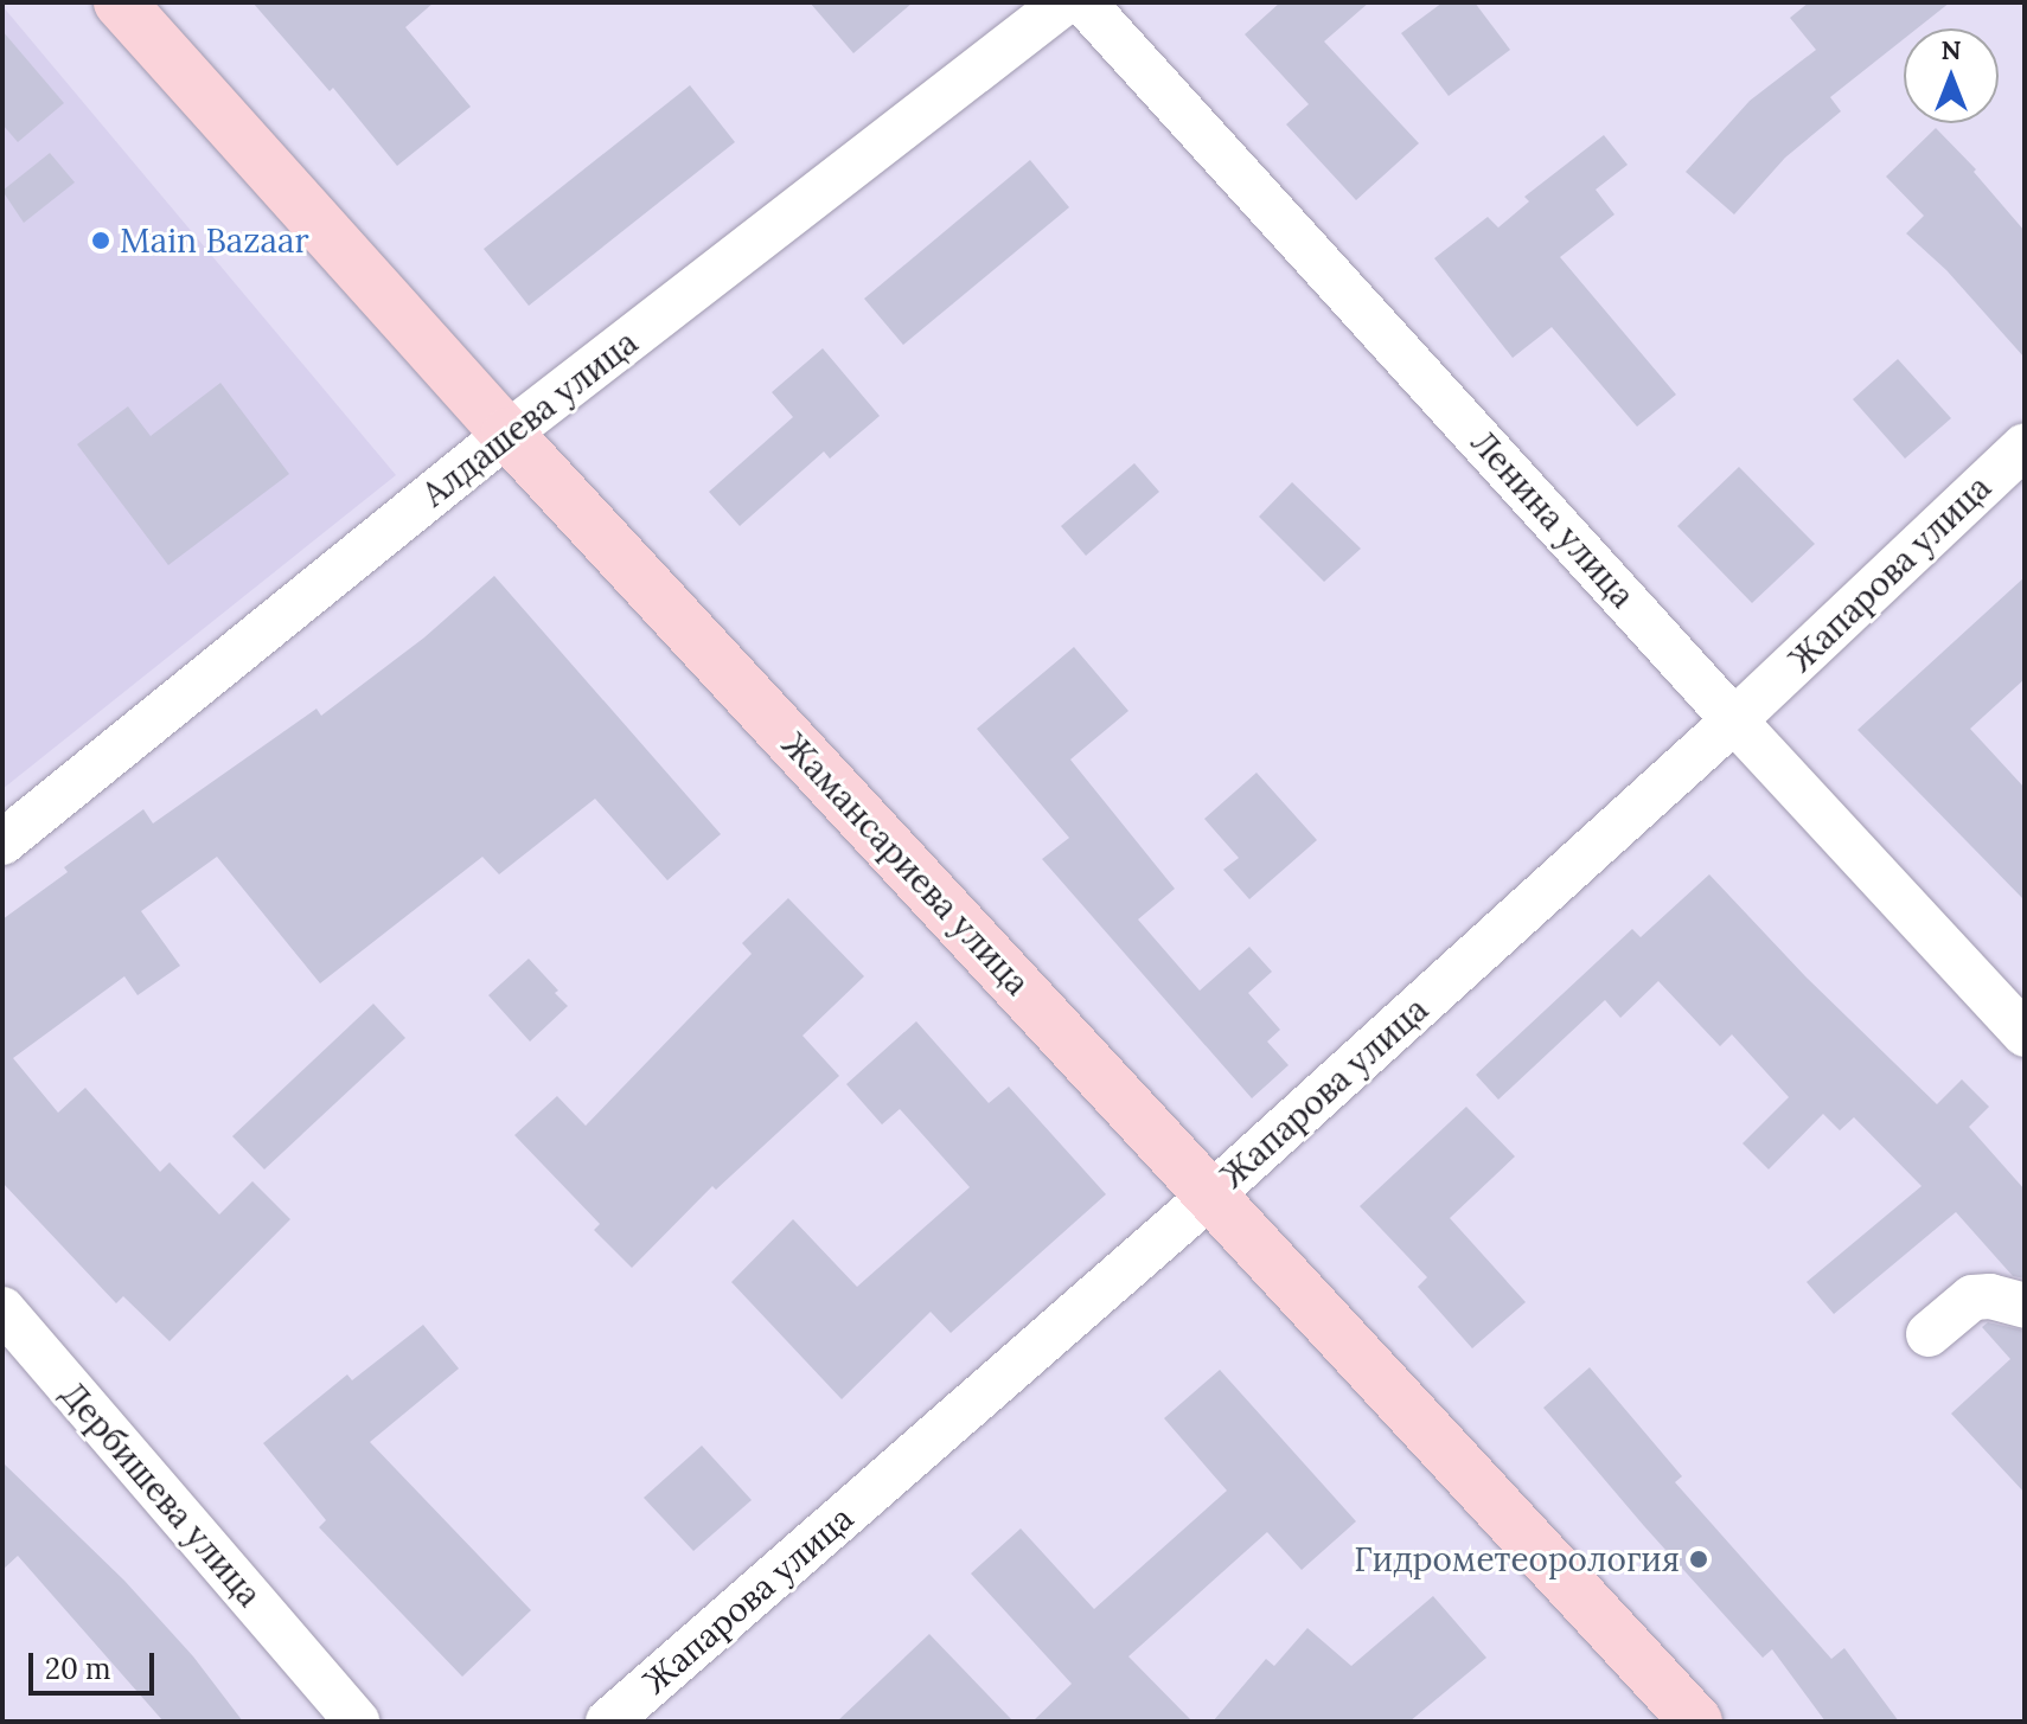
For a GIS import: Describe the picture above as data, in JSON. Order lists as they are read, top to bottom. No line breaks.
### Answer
{"streets":{"main road":["Жамансариева улица"],"street":["Алдашева улица","Ленина улица","Жапарова улица","Дербишева улица"]},"crossings":[["Алдашева улица","Жамансариева улица"],["Ленина улица","Жапарова улица"],["Жапарова улица","Жамансариева улица"]],"places":["Main Bazaar","Гидрометеорология"],"scale_bar":"20 m","north":"top"}
